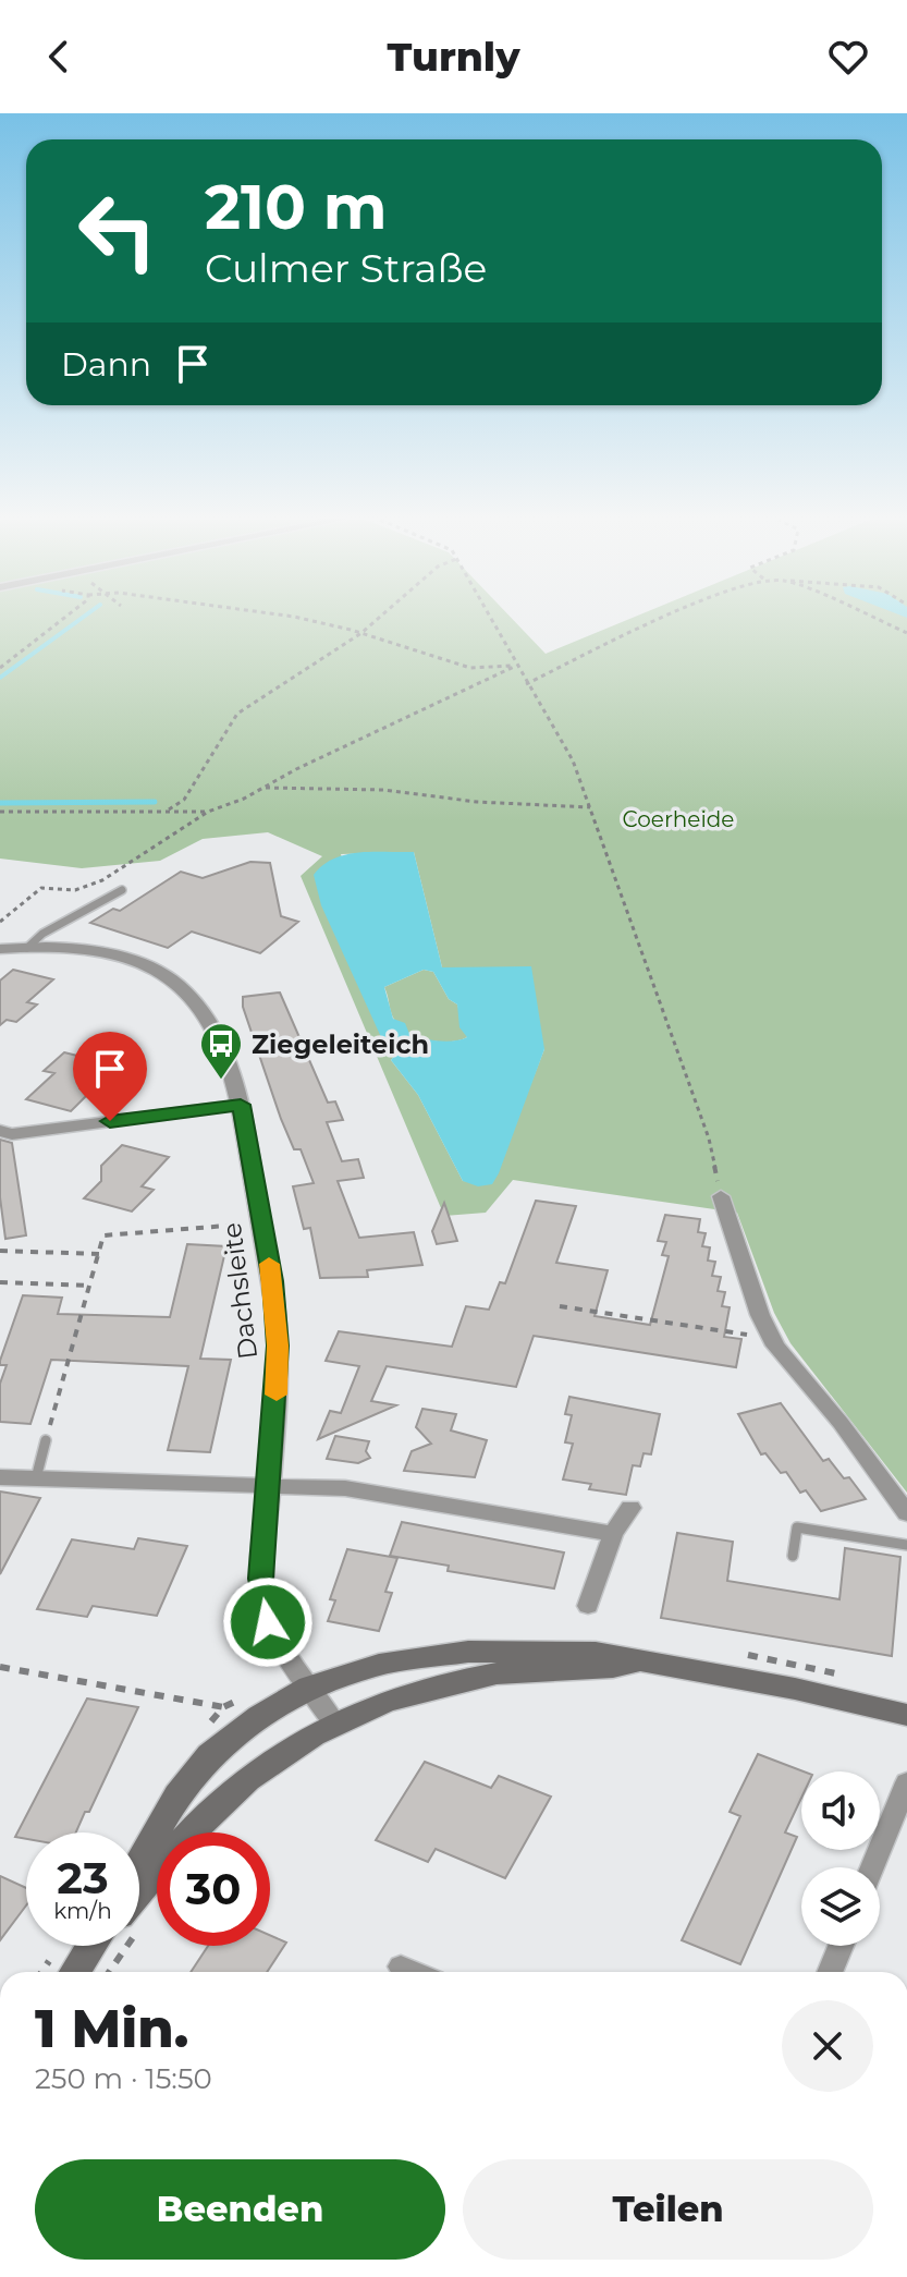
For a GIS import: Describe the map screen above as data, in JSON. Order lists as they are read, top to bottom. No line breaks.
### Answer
{"streets":{"street":["Dachsleite"]},"parks":["Coerheide"],"places":{"bus stop":["Ziegeleiteich"]},"page":{"header":"Turnly","turn":["210 m","Culmer Straße"],"then":"Dann","speed":"23 km/h","limit":"30","heading":["1 Min.","250 m · 15:50"],"buttons":["Beenden","Teilen"]}}
